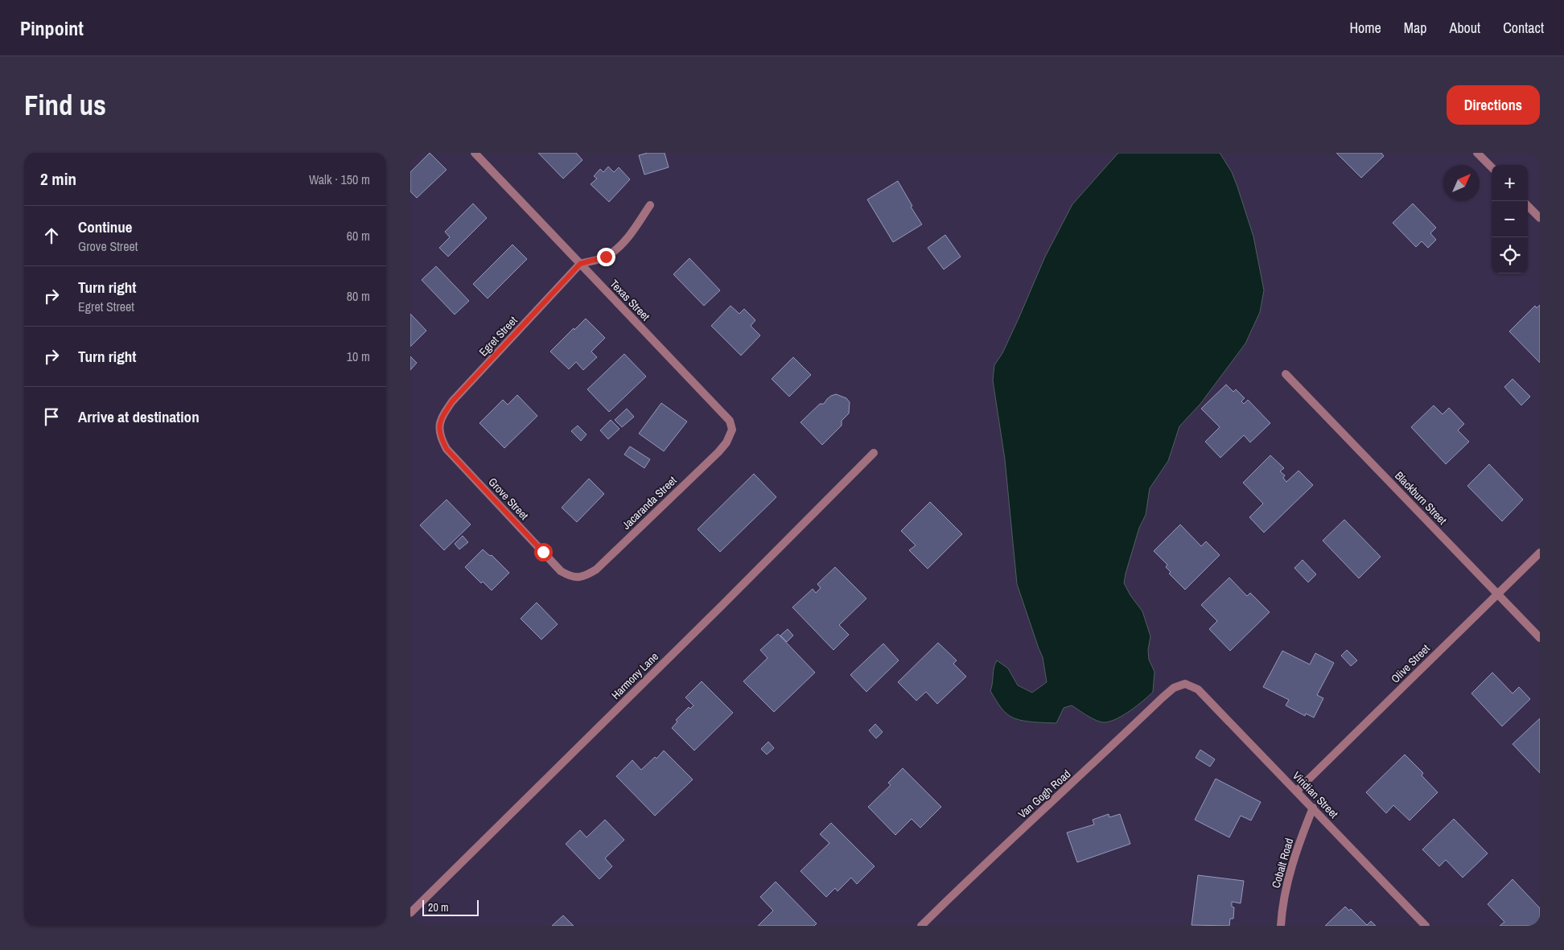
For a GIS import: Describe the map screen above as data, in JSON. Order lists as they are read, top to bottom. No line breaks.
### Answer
{"streets":{"street":["Texas Street","Egret Street","Blackburn Street","Grove Street","Jacaranda Street","Olive Street","Harmony Lane","Van Gogh Road","Viridian Street","Cobalt Road"]},"crossings":[["Texas Street","Egret Street"],["Texas Street","Jacaranda Street"],["Egret Street","Grove Street"],["Blackburn Street","Olive Street"],["Grove Street","Jacaranda Street"],["Olive Street","Viridian Street"],["Van Gogh Road","Viridian Street"],["Viridian Street","Cobalt Road"]],"scale_bar":"20 m","north":"top right","page":{"header":"Pinpoint","nav":["Home","Map","About","Contact"],"buttons":"Directions","title":"Find us","heading":["2 min","Walk · 150 m"],"map_buttons":["+","−"],"list":[["Continue","Grove Street","60 m"],["Turn right","Egret Street","80 m"],["Turn right","10 m"],"Arrive at destination"],"scale":"20 m"}}
